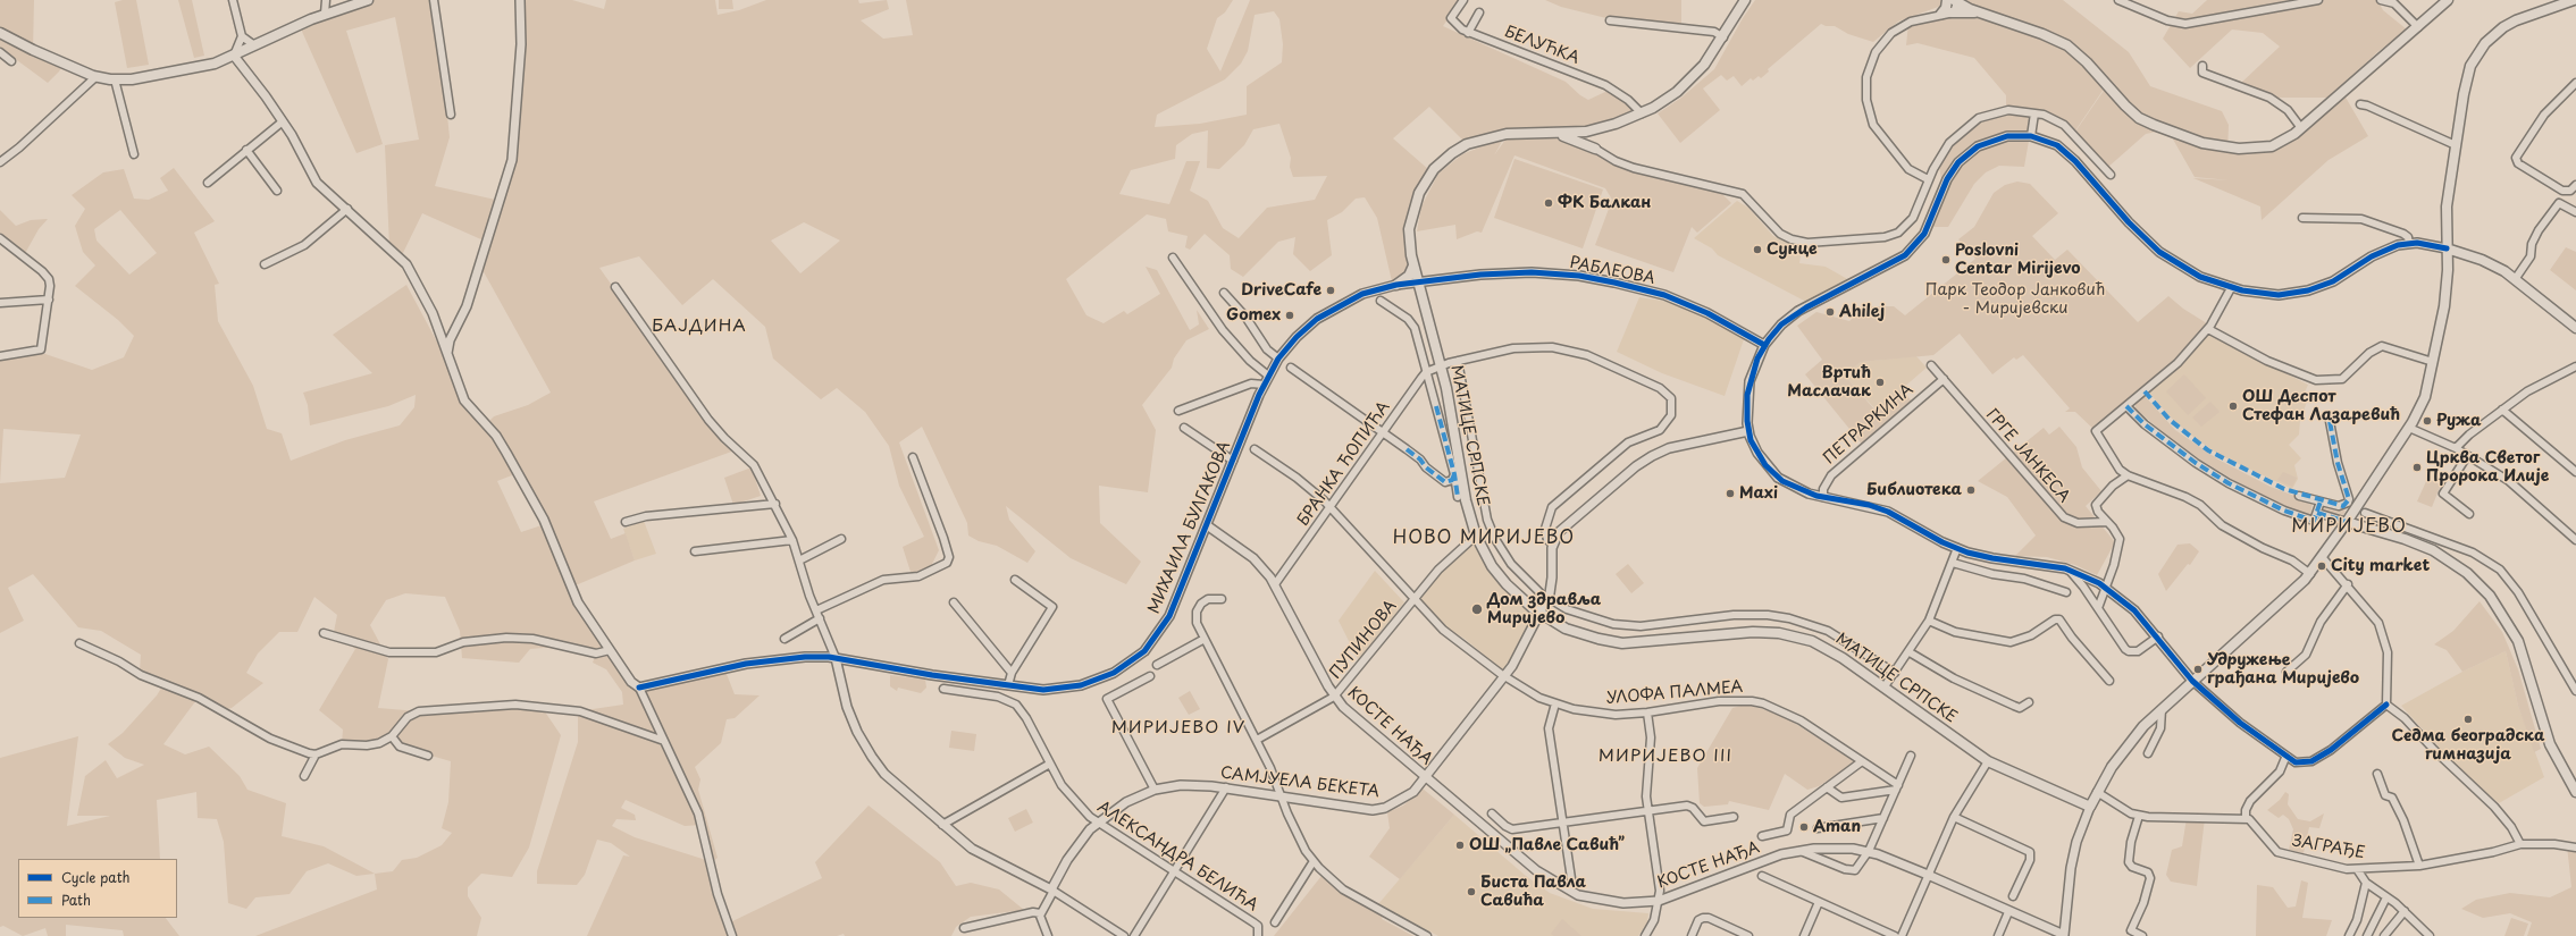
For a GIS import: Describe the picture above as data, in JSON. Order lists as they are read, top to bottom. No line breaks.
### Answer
{"streets":{"main road":["МАТИЦЕ СРПСКЕ"],"street":["БЕЛУЋКА","РАБЛЕОВА","ПЕТРАРКИНА","ГРГЕ ЈАНКЕСА","БРАНКА ЋОПИЋА","МИХАИЛА БУЛГАКОВА","ПУПИНОВА","УЛОФА ПАЛМЕА","КОСТЕ НАЂА","САМЈУЕЛА БЕКЕТА","ЗАГРАЂЕ","АЛЕКСАНДРА БЕЛИЋА"]},"crossings":[["БЕЛУЋКА","МАТИЦЕ СРПСКЕ"],["РАБЛЕОВА","МАТИЦЕ СРПСКЕ"],["РАБЛЕОВА","МИХАИЛА БУЛГАКОВА"],["ПЕТРАРКИНА","ГРГЕ ЈАНКЕСА"],["МАТИЦЕ СРПСКЕ","БРАНКА ЋОПИЋА"],["МАТИЦЕ СРПСКЕ","МИХАИЛА БУЛГАКОВА"],["МАТИЦЕ СРПСКЕ","ПУПИНОВА"],["МАТИЦЕ СРПСКЕ","САМЈУЕЛА БЕКЕТА"],["БРАНКА ЋОПИЋА","УЛОФА ПАЛМЕА"],["БРАНКА ЋОПИЋА","КОСТЕ НАЂА"],["МИХАИЛА БУЛГАКОВА","КОСТЕ НАЂА"],["ПУПИНОВА","УЛОФА ПАЛМЕА"],["ПУПИНОВА","КОСТЕ НАЂА"],["УЛОФА ПАЛМЕА","САМЈУЕЛА БЕКЕТА"],["КОСТЕ НАЂА","САМЈУЕЛА БЕКЕТА"],["САМЈУЕЛА БЕКЕТА","АЛЕКСАНДРА БЕЛИЋА"]],"districts":["БАЈДИНА","МИРИЈЕВО","НОВО МИРИЈЕВО","МИРИЈЕВО IV","МИРИЈЕВО III"],"parks":["Парк Теодор Јанковић - Миријевски"],"places":["ФК Балкан","Сунце","Poslovni Centar Mirijevo","DriveCafe","Ahilej","Gomex","Вртић Маслачак","ОШ Деспот Стефан Лазаревић","Ружа","Црква Светог Пророка Илије","Библиотека","Maxi","City market","Дом здравља Миријево","Удружење грађана Миријево","Седма београдска гимназија","Aman","ОШ „Павле Савић”","Биста Павла Савића"],"legend":["Cycle path","Path"]}
